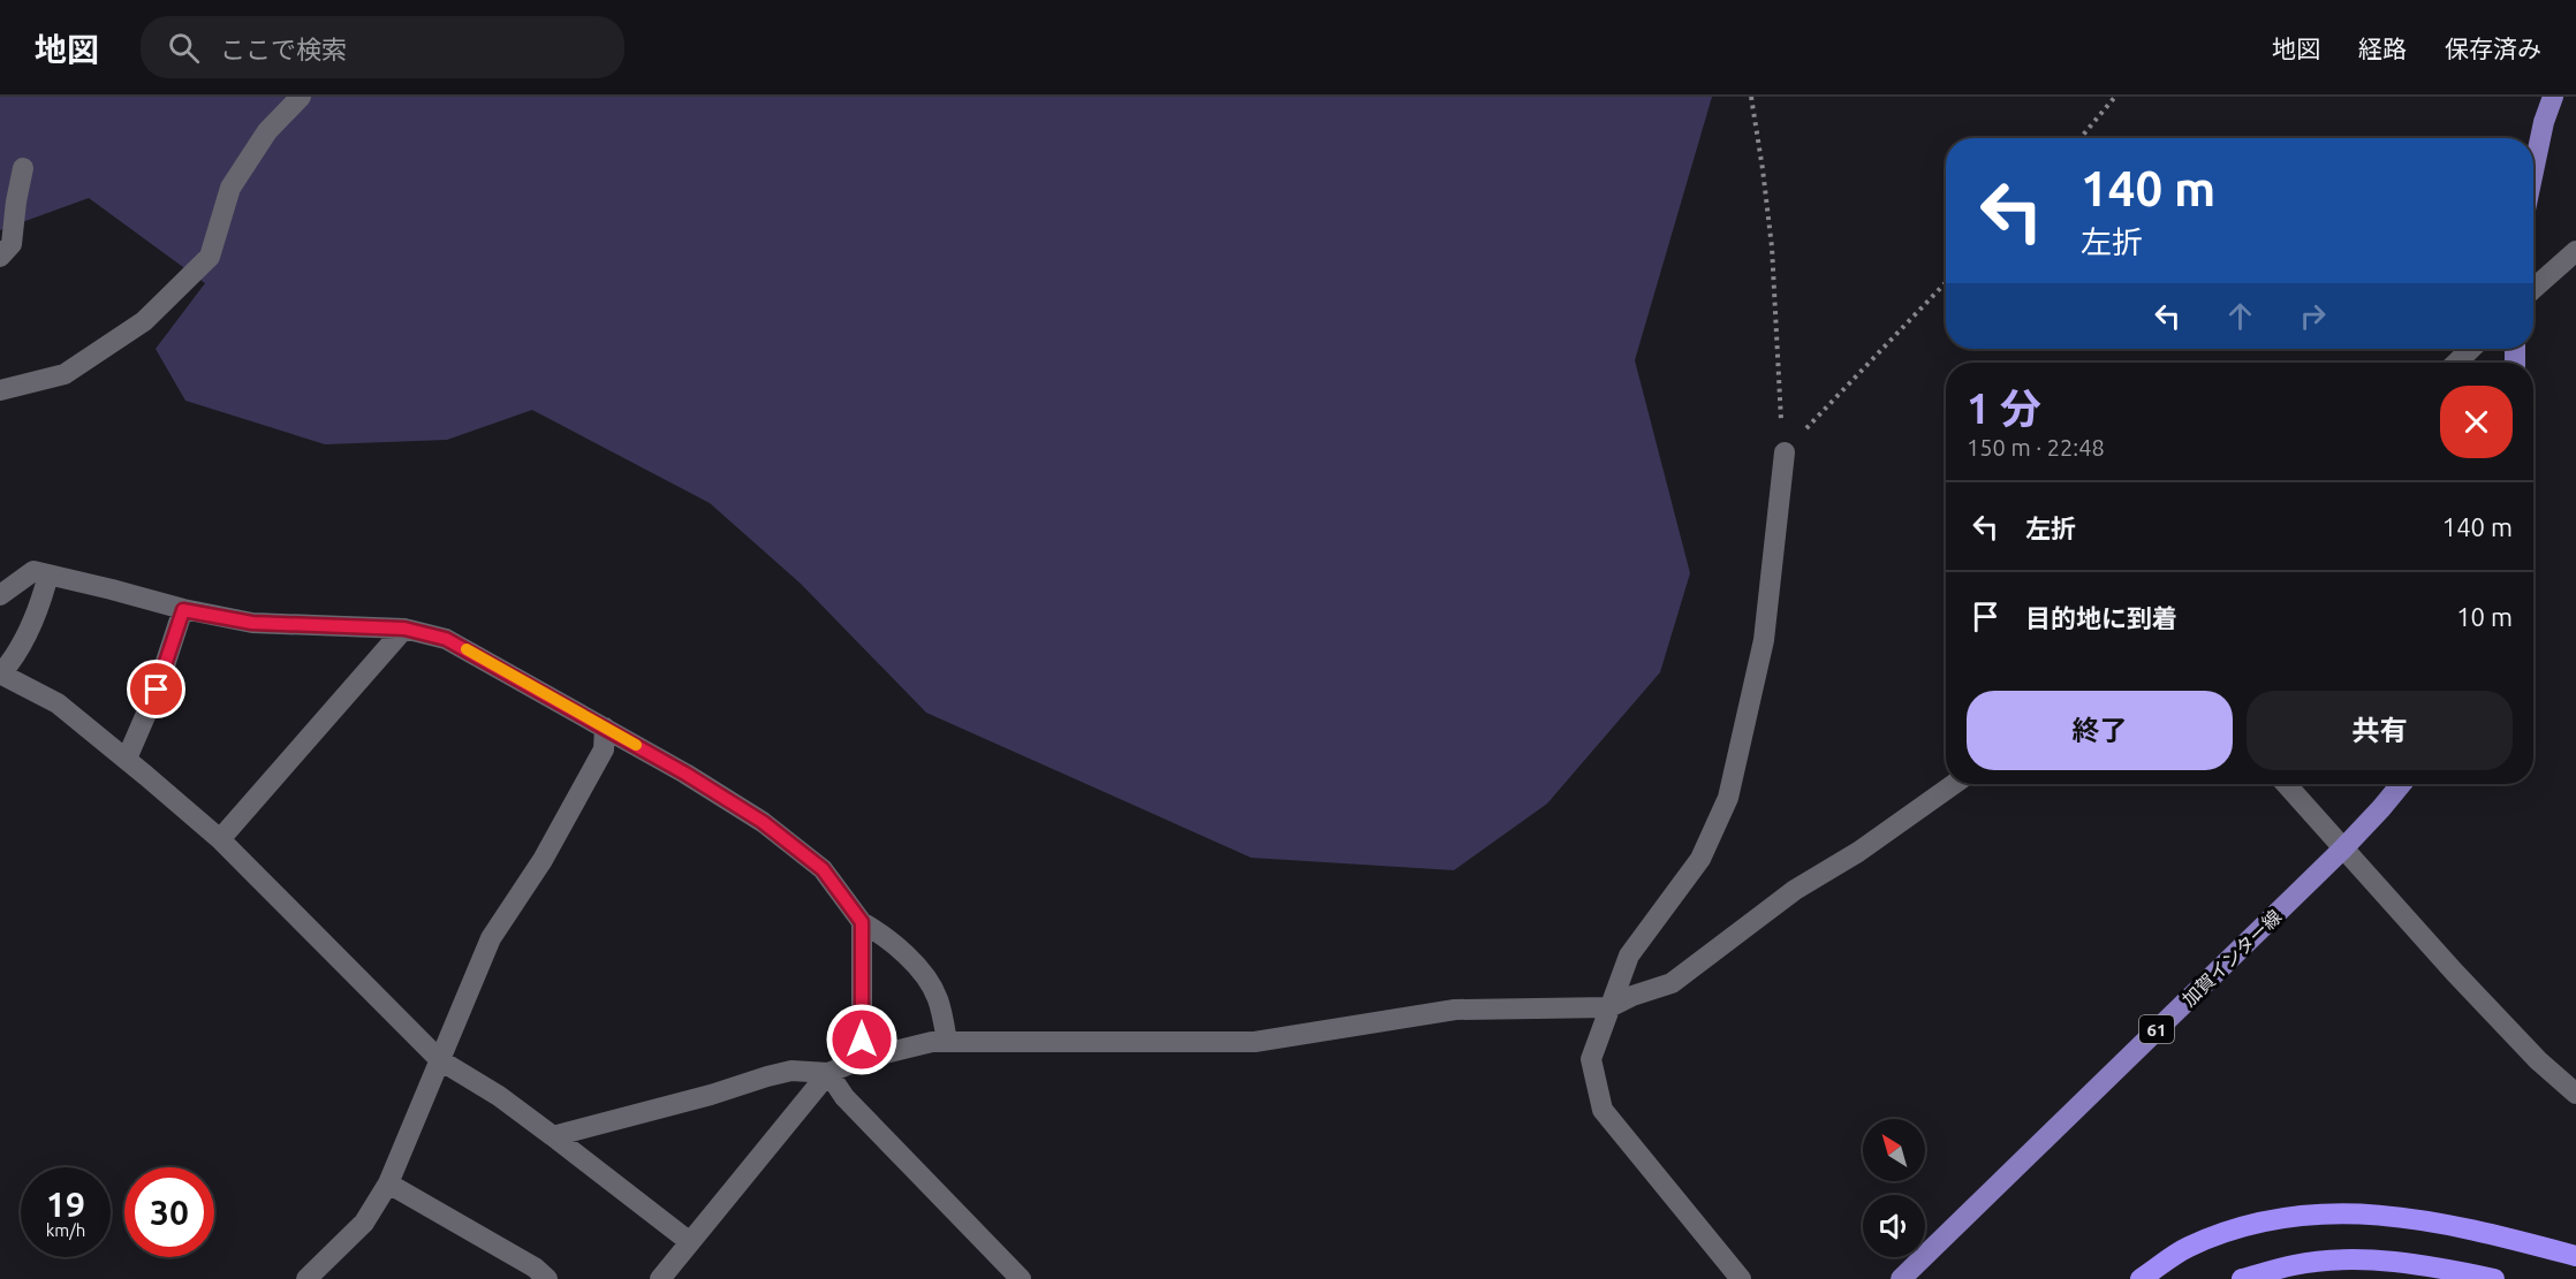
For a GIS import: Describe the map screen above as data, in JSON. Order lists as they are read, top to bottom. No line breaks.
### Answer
{"streets":{"main road":["加賀インター線","61"]},"north":"top left","page":{"header":"地図","search":"ここで検索","nav":["地図","経路","保存済み"],"turn":["140 m","左折"],"heading":["1 分","150 m · 22:48"],"list":[{"name":"左折","value":"140 m"},{"name":"目的地に到着","value":"10 m"}],"buttons":["終了","共有"],"speed":"19 km/h","limit":"30"}}
